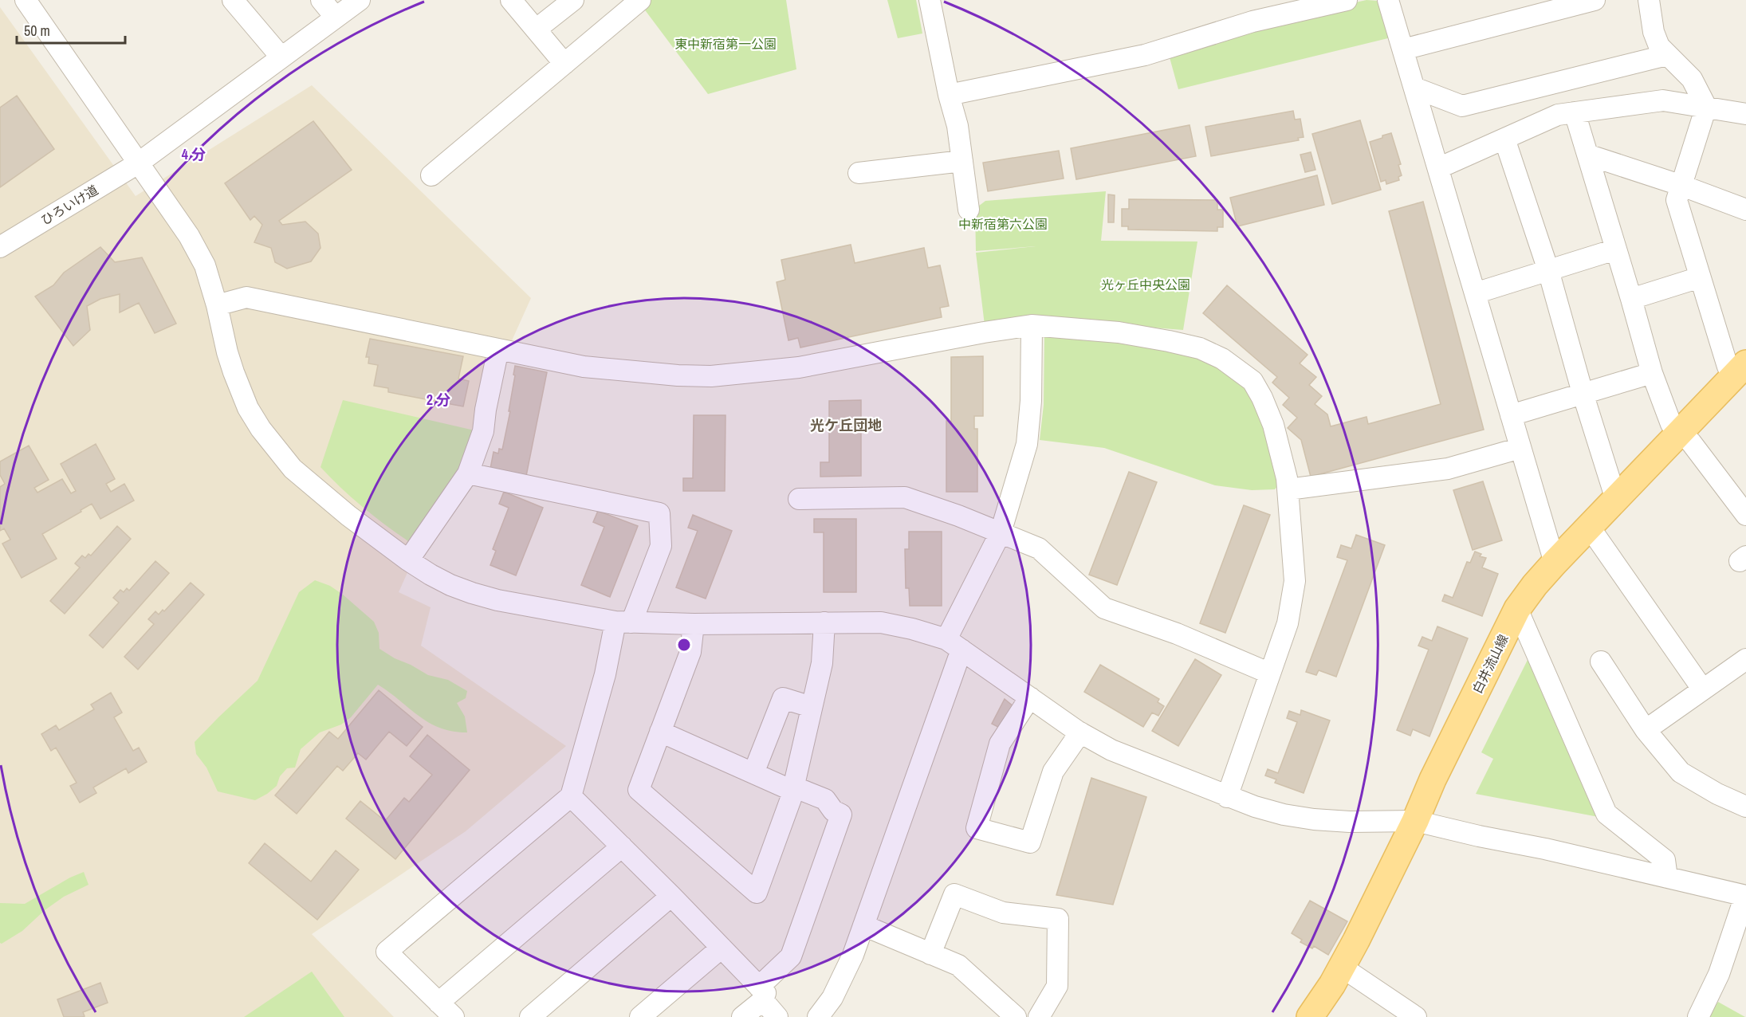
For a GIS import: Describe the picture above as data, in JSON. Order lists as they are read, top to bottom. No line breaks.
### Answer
{"streets":{"main road":["白井流山線"],"street":["ひろいけ道"]},"districts":["光ケ丘団地"],"parks":["東中新宿第一公園","中新宿第六公園","光ヶ丘中央公園"],"scale_bar":"50 m","rings":["4 分","2 分"]}
